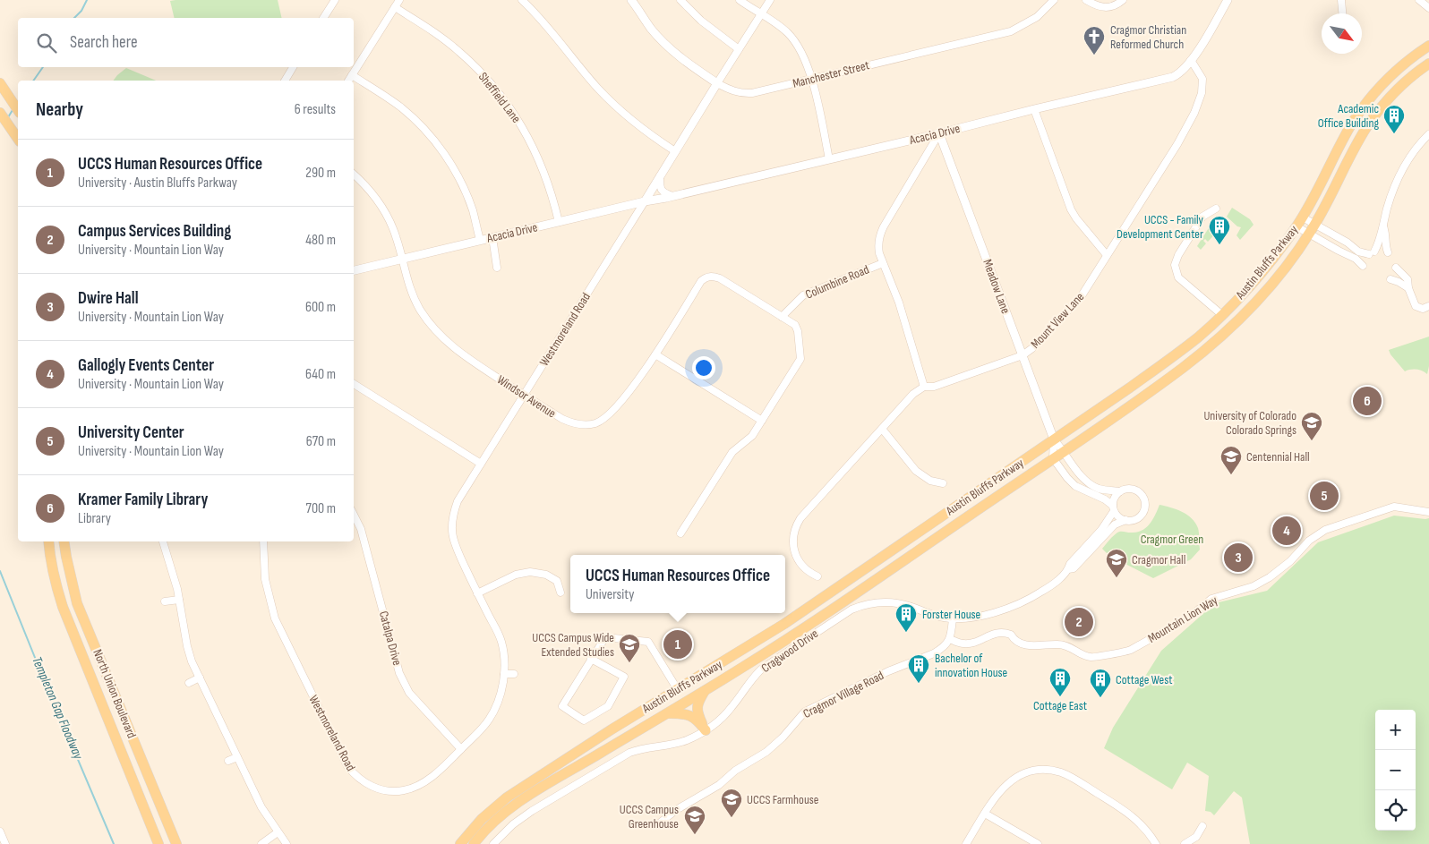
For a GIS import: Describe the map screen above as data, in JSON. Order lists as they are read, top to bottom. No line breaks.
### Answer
{"streets":{"main road":["Austin Bluffs Parkway","North Union Boulevard"],"street":["Manchester Street","Sheffield Lane","Acacia Drive","Columbine Road","Meadow Lane","Mount View Lane","Westmoreland Road","Windsor Avenue","Mountain Lion Way","Catalpa Drive","Cragwood Drive","Cragmor Village Road"]},"crossings":[["Manchester Street","Westmoreland Road"],["Sheffield Lane","Acacia Drive"],["Acacia Drive","Columbine Road"],["Acacia Drive","Meadow Lane"],["Acacia Drive","Mount View Lane"],["Acacia Drive","Westmoreland Road"],["Acacia Drive","Windsor Avenue"],["Austin Bluffs Parkway","Meadow Lane"],["Columbine Road","Meadow Lane"],["Columbine Road","Windsor Avenue"],["Meadow Lane","Mount View Lane"],["Meadow Lane","Cragwood Drive"],["Westmoreland Road","Windsor Avenue"],["Westmoreland Road","Catalpa Drive"],["Mountain Lion Way","Cragmor Village Road"]],"water":["Templeton Gap Floodway"],"parks":["Cragmor Green"],"places":{"church":["Cragmor Christian Reformed Church"],"building":["Academic Office Building","UCCS - Family Development Center","Forster House","Bachelor of innovation House","Cottage East","Cottage West"],"school or university":["University of Colorado Colorado Springs","Centennial Hall","Cragmor Hall","UCCS Campus Wide Extended Studies","UCCS Farmhouse","UCCS Campus Greenhouse"]},"north":"bottom right","page":{"search":"Search here","heading":["Nearby","6 results"],"list":[{"mark":"1","name":"UCCS Human Resources Office","note":"University · Austin Bluffs Parkway","value":"290 m"},{"mark":"2","name":"Campus Services Building","note":"University · Mountain Lion Way","value":"480 m"},{"mark":"3","name":"Dwire Hall","note":"University · Mountain Lion Way","value":"600 m"},{"mark":"4","name":"Gallogly Events Center","note":"University · Mountain Lion Way","value":"640 m"},{"mark":"5","name":"University Center","note":"University · Mountain Lion Way","value":"670 m"},{"mark":"6","name":"Kramer Family Library","note":"Library","value":"700 m"}],"pins":["6","5","4","3","2","1"],"popup":["UCCS Human Resources Office","University"],"map_buttons":["+","−"]}}
